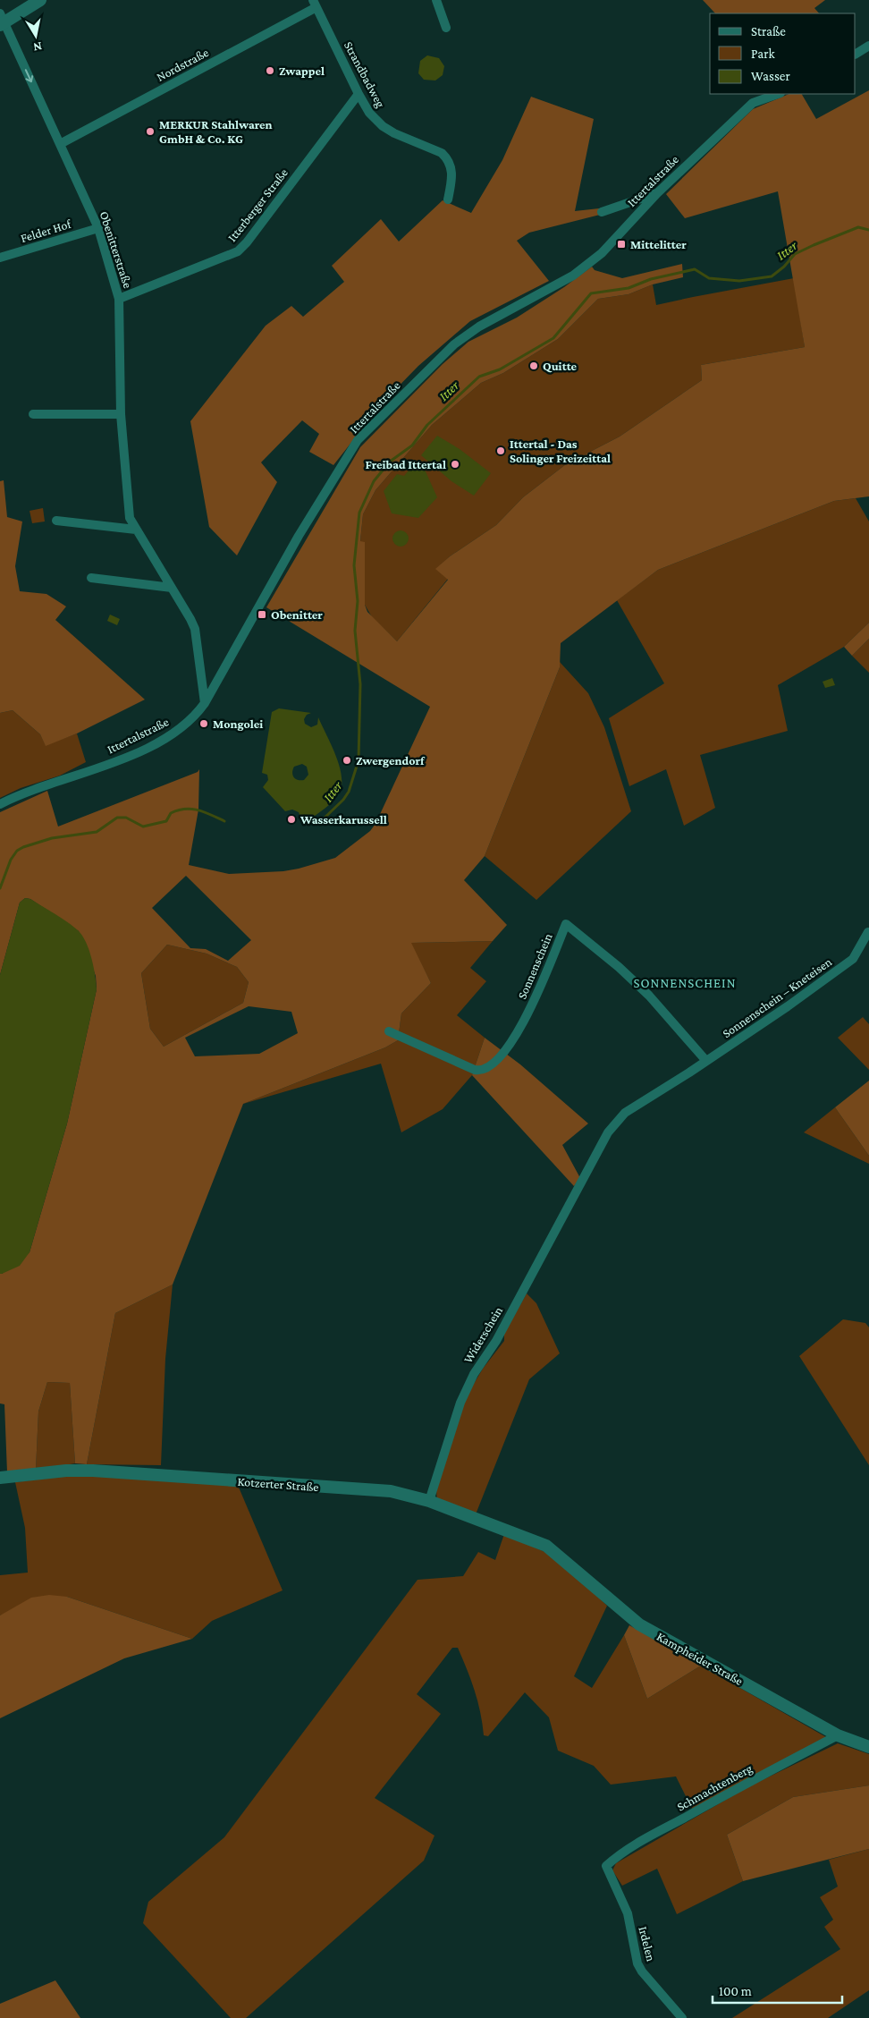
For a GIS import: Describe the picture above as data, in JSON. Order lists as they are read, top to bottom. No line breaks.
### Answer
{"streets":{"street":["Nordstraße","Strandbadweg","Ittertalstraße","Itterberger Straße","Felder Hof","Obenitterstraße","Sonnenschein","Sonnenschein – Kneteisen","Widerschein","Kotzerter Straße","Kampheider Straße","Schmachtenberg","Irdelen"]},"crossings":[["Nordstraße","Strandbadweg"],["Nordstraße","Obenitterstraße"],["Strandbadweg","Itterberger Straße"],["Ittertalstraße","Obenitterstraße"],["Itterberger Straße","Obenitterstraße"],["Felder Hof","Obenitterstraße"],["Sonnenschein","Sonnenschein – Kneteisen"],["Sonnenschein – Kneteisen","Widerschein"],["Widerschein","Kotzerter Straße"],["Kotzerter Straße","Kampheider Straße"],["Kampheider Straße","Schmachtenberg"],["Schmachtenberg","Irdelen"]],"districts":["SONNENSCHEIN"],"water":["Itter"],"places":{"other":["Zwappel","MERKUR Stahlwaren GmbH & Co. KG","Quitte","Ittertal - Das Solinger Freizeittal","Freibad Ittertal","Mongolei","Zwergendorf","Wasserkarussell"],"transit":["Mittelitter","Obenitter"]},"legend":["Straße","Park","Wasser"],"scale_bar":"100 m","north":"bottom"}
